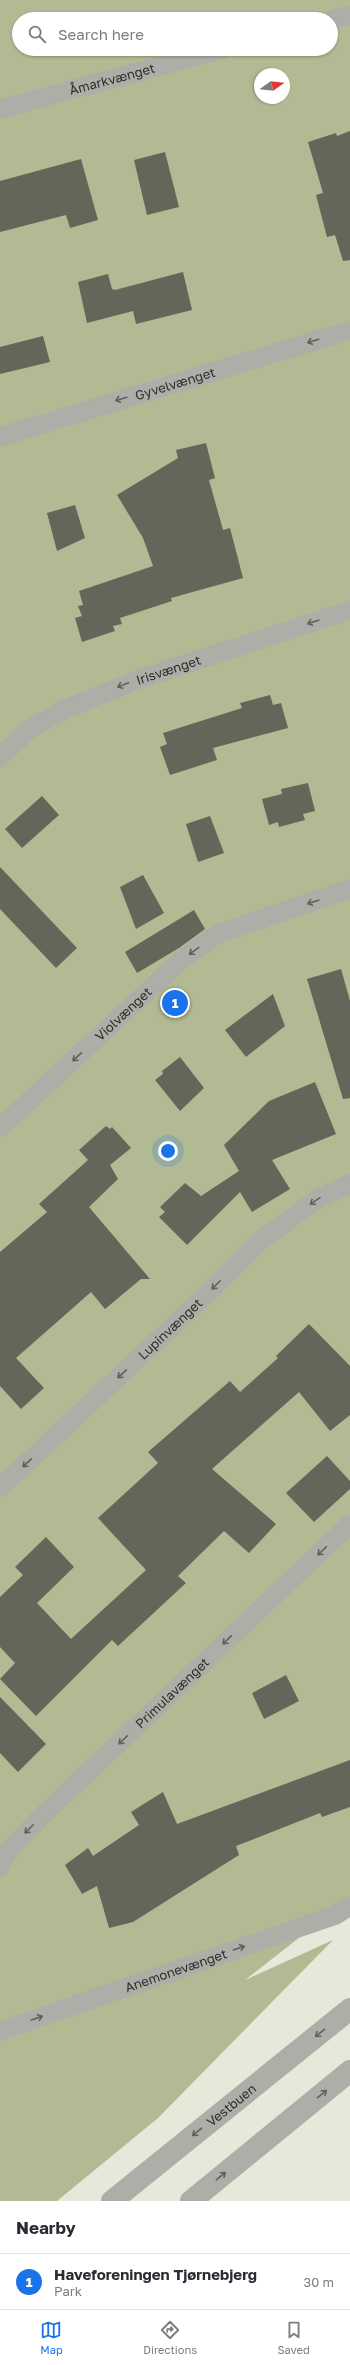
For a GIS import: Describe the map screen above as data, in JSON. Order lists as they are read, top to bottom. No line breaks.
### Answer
{"streets":{"street":["Vestbuen"],"lane":["Åmarkvænget","Gyvelvænget","Irisvænget","Violvænget","Lupinvænget","Primulavænget","Anemonevænget"]},"one_way":["Gyvelvænget","Irisvænget","Violvænget","Lupinvænget","Primulavænget","Anemonevænget"],"north":"right","page":{"search":"Search here","pins":"1","heading":"Nearby","list":[{"mark":"1","name":"Haveforeningen Tjørnebjerg","note":"Park","value":"30 m"}],"nav":["Map","Directions","Saved"]}}
